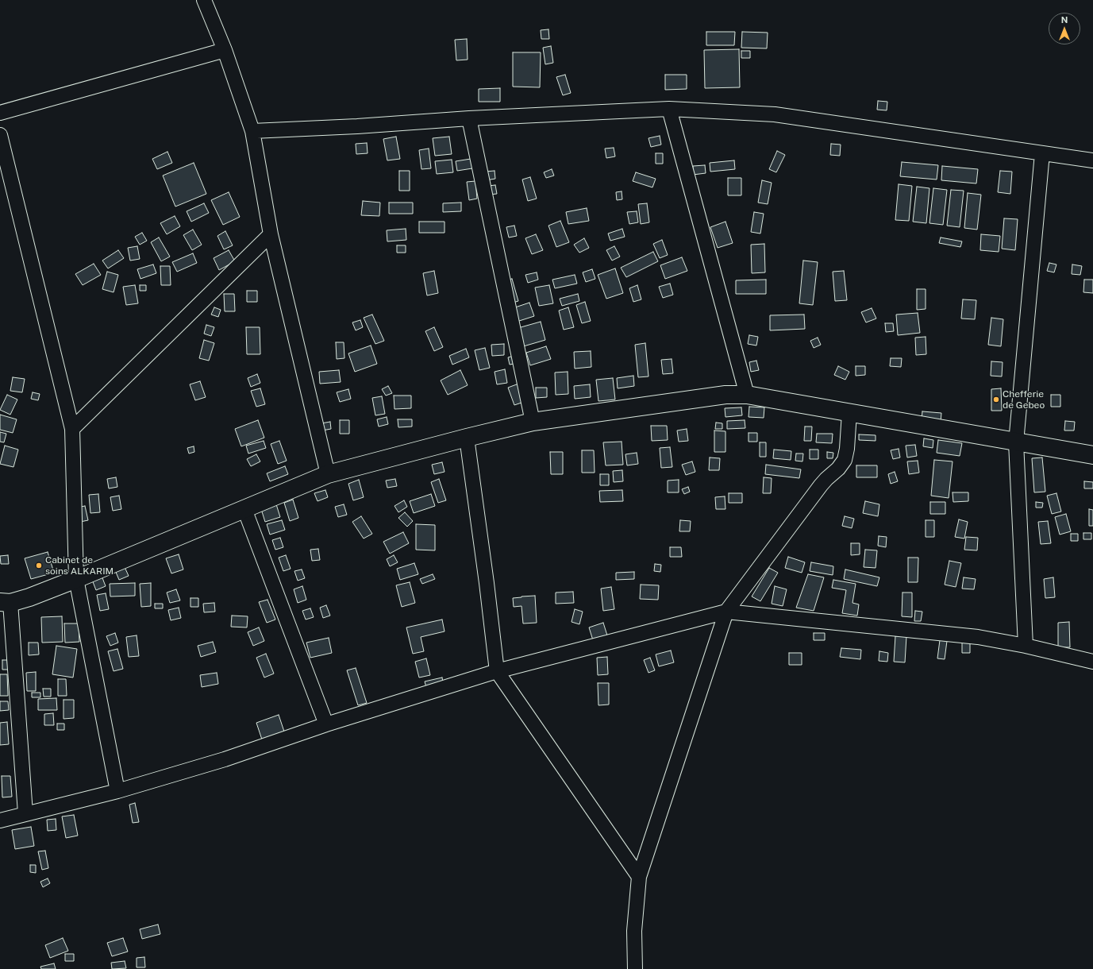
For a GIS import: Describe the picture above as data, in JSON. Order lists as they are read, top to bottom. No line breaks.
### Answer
{"places":["Chefferie de Gebeo","Cabinet de soins ALKARIM"],"north":"top"}
